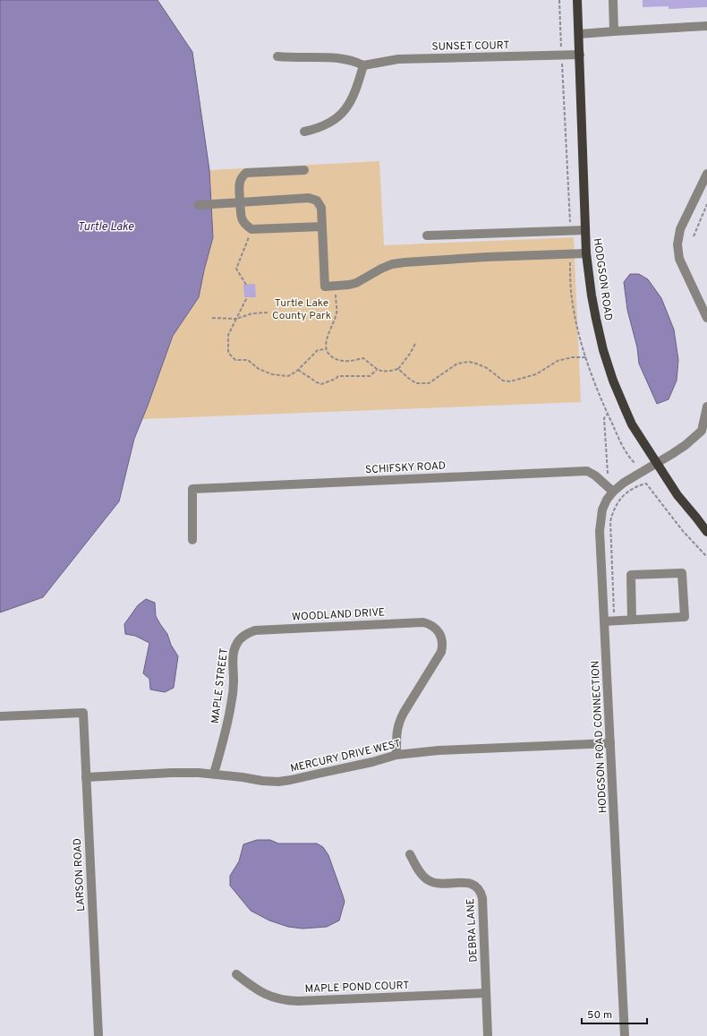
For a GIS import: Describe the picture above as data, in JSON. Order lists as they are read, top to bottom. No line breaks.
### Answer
{"streets":{"main road":["HODGSON ROAD"],"street":["SUNSET COURT","SCHIFSKY ROAD","WOODLAND DRIVE","MAPLE STREET","HODGSON ROAD CONNECTION","MERCURY DRIVE WEST","LARSON ROAD","DEBRA LANE","MAPLE POND COURT"]},"crossings":[["SUNSET COURT","HODGSON ROAD"],["HODGSON ROAD","HODGSON ROAD CONNECTION"],["SCHIFSKY ROAD","HODGSON ROAD CONNECTION"],["WOODLAND DRIVE","MAPLE STREET"],["WOODLAND DRIVE","MERCURY DRIVE WEST"],["MAPLE STREET","MERCURY DRIVE WEST"],["HODGSON ROAD CONNECTION","MERCURY DRIVE WEST"],["MERCURY DRIVE WEST","LARSON ROAD"],["DEBRA LANE","MAPLE POND COURT"]],"water":["Turtle Lake"],"parks":["Turtle Lake County Park"],"scale_bar":"50 m"}
